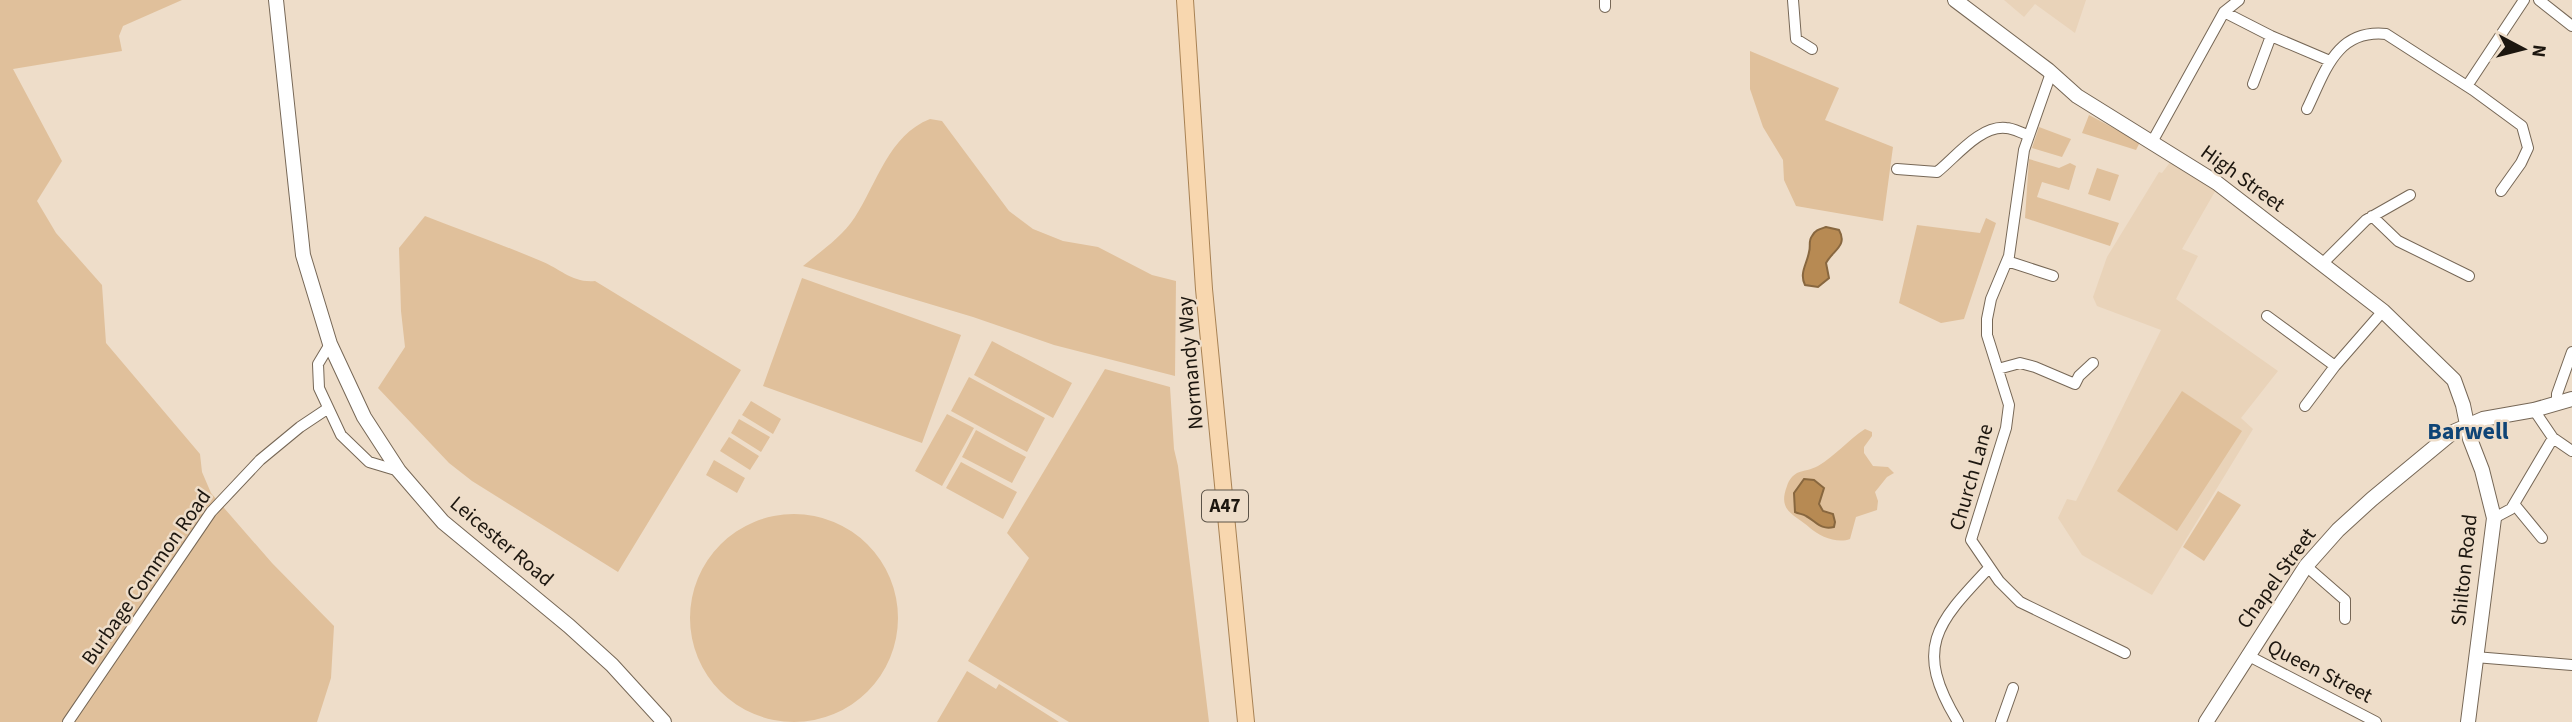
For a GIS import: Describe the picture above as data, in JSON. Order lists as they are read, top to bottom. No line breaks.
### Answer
{"streets":{"main road":["Normandy Way","A47"],"street":["High Street","Church Lane","Leicester Road","Shilton Road","Burbage Common Road","Chapel Street","Queen Street"]},"crossings":[["High Street","Church Lane"],["High Street","Shilton Road"],["High Street","Chapel Street"],["Shilton Road","Chapel Street"],["Chapel Street","Queen Street"]],"districts":["Barwell"],"north":"right"}
